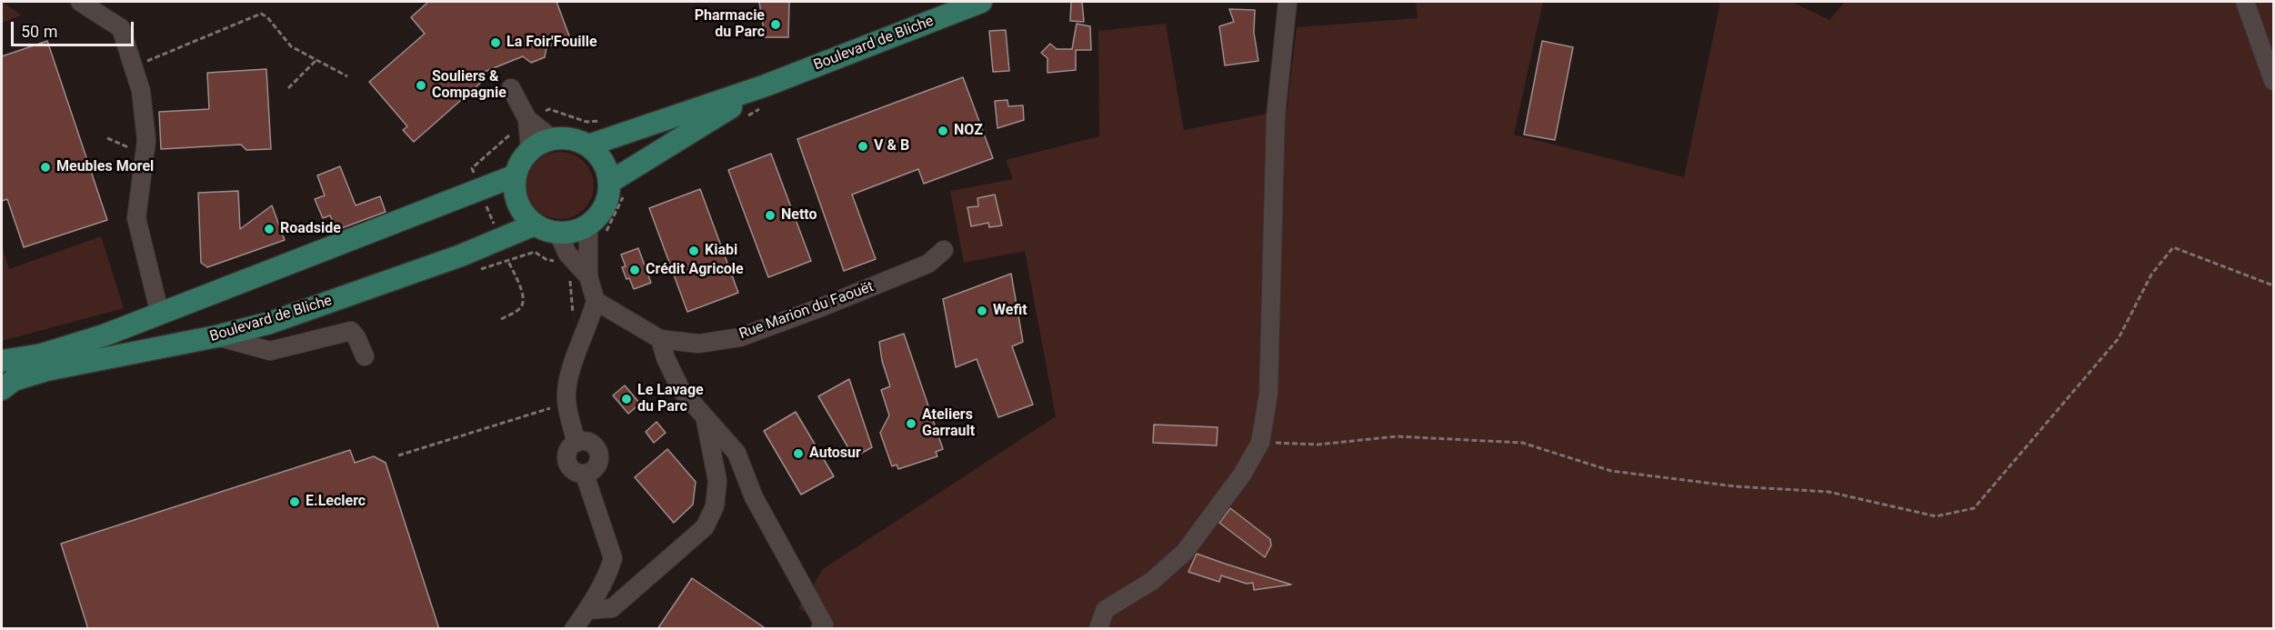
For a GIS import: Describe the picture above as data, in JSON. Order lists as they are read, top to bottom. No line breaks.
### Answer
{"streets":{"main road":["Boulevard de Bliche"],"street":["Rue Marion du Faouët"]},"places":["Pharmacie du Parc","La Foir'Fouille","Souliers & Compagnie","NOZ","V & B","Meubles Morel","Netto","Roadside","Kiabi","Crédit Agricole","Wefit","Le Lavage du Parc","Ateliers Garrault","Autosur","E.Leclerc"],"scale_bar":"50 m"}
